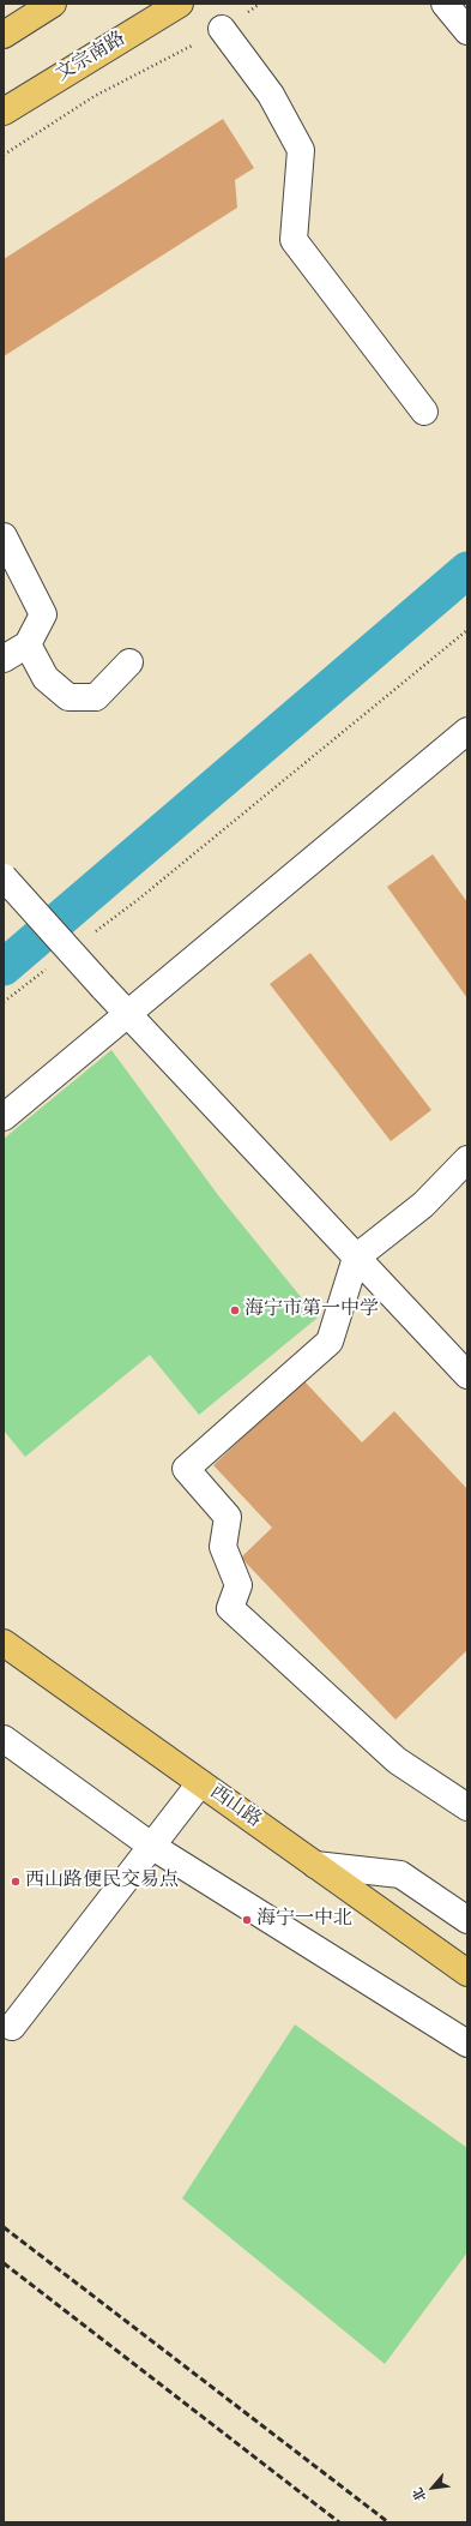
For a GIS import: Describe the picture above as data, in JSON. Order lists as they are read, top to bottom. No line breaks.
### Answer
{"streets":{"main road":["文宗南路","西山路"]},"places":["海宁市第一中学","西山路便民交易点","海宁一中北"],"north":"bottom left"}
